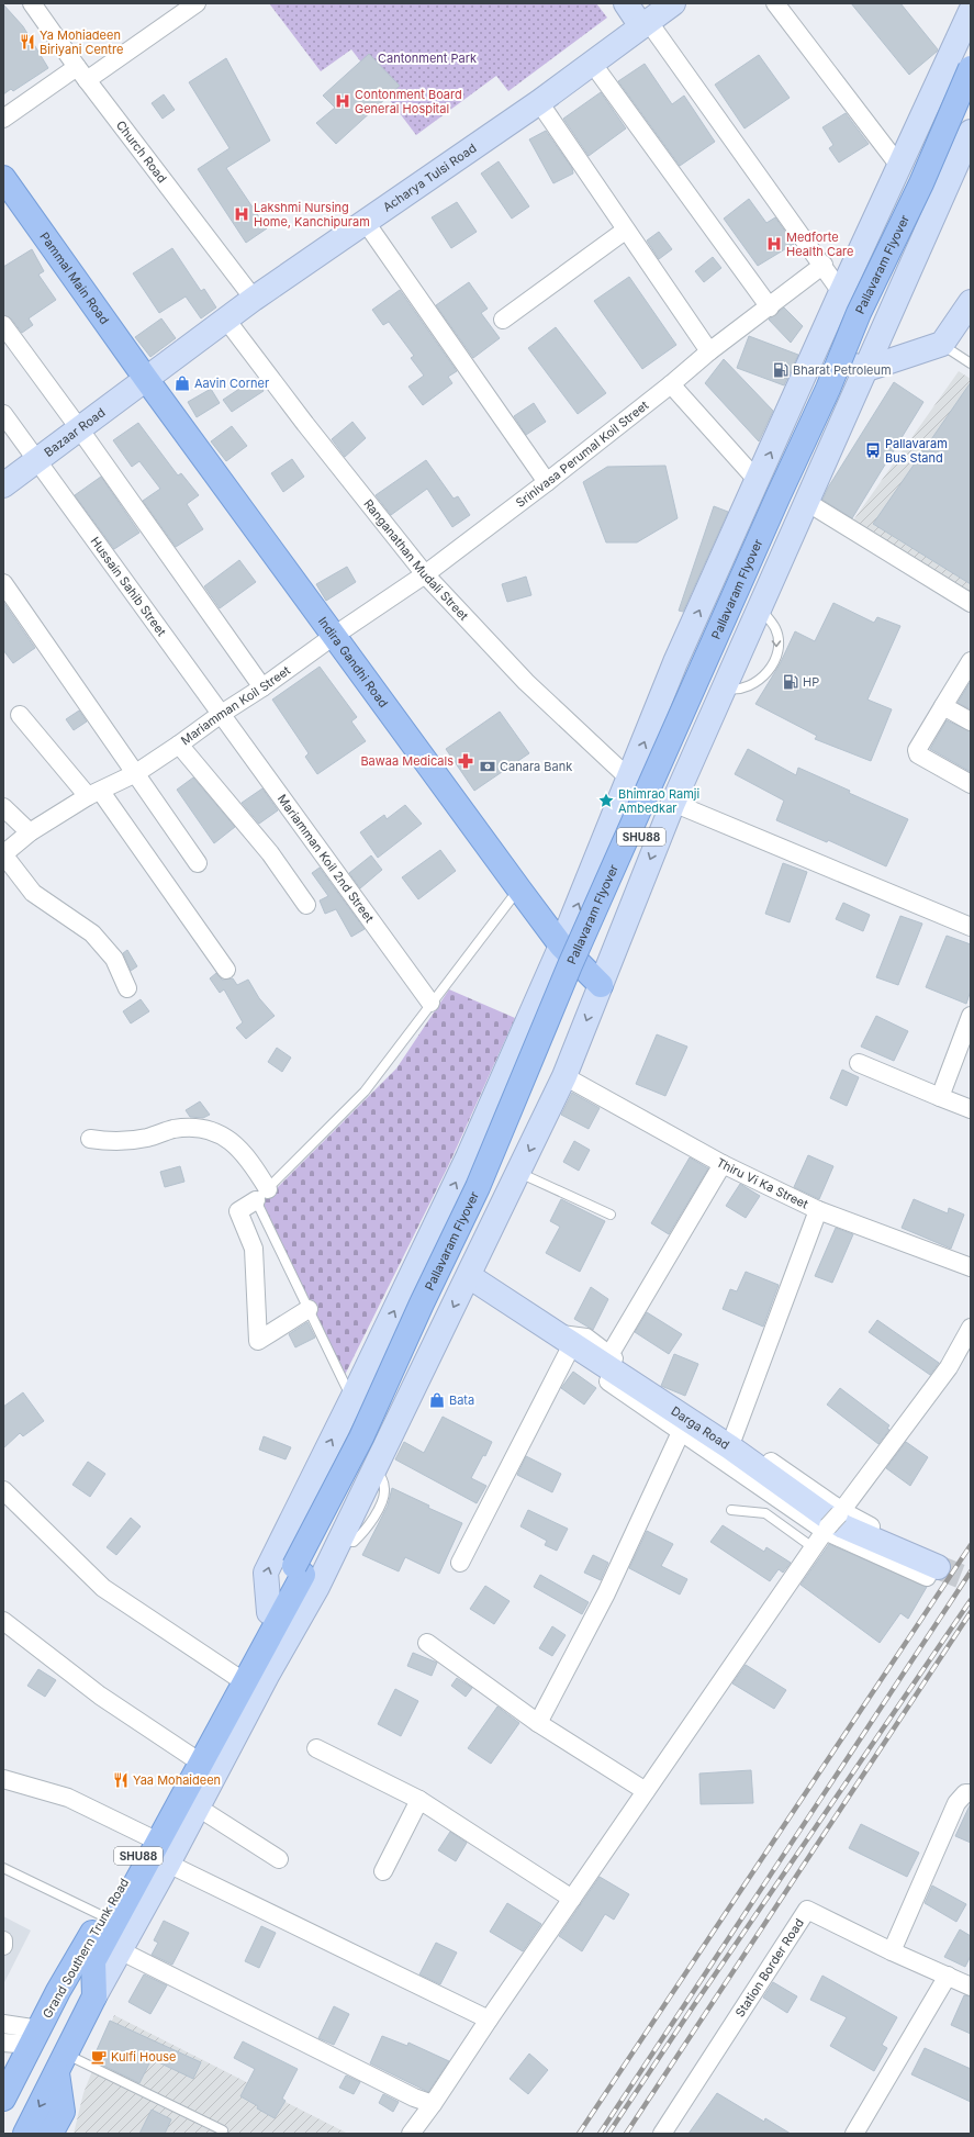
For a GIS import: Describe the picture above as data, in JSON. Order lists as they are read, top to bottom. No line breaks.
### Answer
{"streets":{"main road":["Pallavaram Flyover","Pammal Main Road","Indira Gandhi Road","SHU88","Grand Southern Trunk Road"],"street":["Church Road","Acharya Tulsi Road","Bazaar Road","Srinivasa Perumal Koil Street","Ranganathan Mudali Street","Hussain Sahib Street","Mariamman Koil Street","Mariamman Koil 2nd Street","Thiru Vi Ka Street","Darga Road","Station Border Road"]},"crossings":[["Church Road","Acharya Tulsi Road"],["Acharya Tulsi Road","Pammal Main Road"],["Acharya Tulsi Road","Bazaar Road"],["Acharya Tulsi Road","Ranganathan Mudali Street"],["Acharya Tulsi Road","Indira Gandhi Road"],["Pallavaram Flyover","SHU88"],["Pallavaram Flyover","Grand Southern Trunk Road"],["Pammal Main Road","Bazaar Road"],["Pammal Main Road","Indira Gandhi Road"],["Bazaar Road","Hussain Sahib Street"],["Bazaar Road","Indira Gandhi Road"],["Srinivasa Perumal Koil Street","Ranganathan Mudali Street"],["Srinivasa Perumal Koil Street","Indira Gandhi Road"],["Srinivasa Perumal Koil Street","Mariamman Koil Street"],["Hussain Sahib Street","Mariamman Koil Street"],["Hussain Sahib Street","Mariamman Koil 2nd Street"],["Indira Gandhi Road","Mariamman Koil Street"],["Mariamman Koil Street","Mariamman Koil 2nd Street"],["SHU88","Grand Southern Trunk Road"]],"parks":["Cantonment Park"],"places":{"restaurant":["Ya Mohiadeen Biriyani Centre","Yaa Mohaideen"],"hospital":["Contonment Board General Hospital","Lakshmi Nursing Home, Kanchipuram","Medforte Health Care"],"fuel station":["Bharat Petroleum","HP"],"shop":["Aavin Corner","Bata"],"bus stop":["Pallavaram Bus Stand"],"pharmacy":["Bawaa Medicals"],"bank":["Canara Bank"],"place":["Bhimrao Ramji Ambedkar"],"cafe":["Kulfi House"]}}
